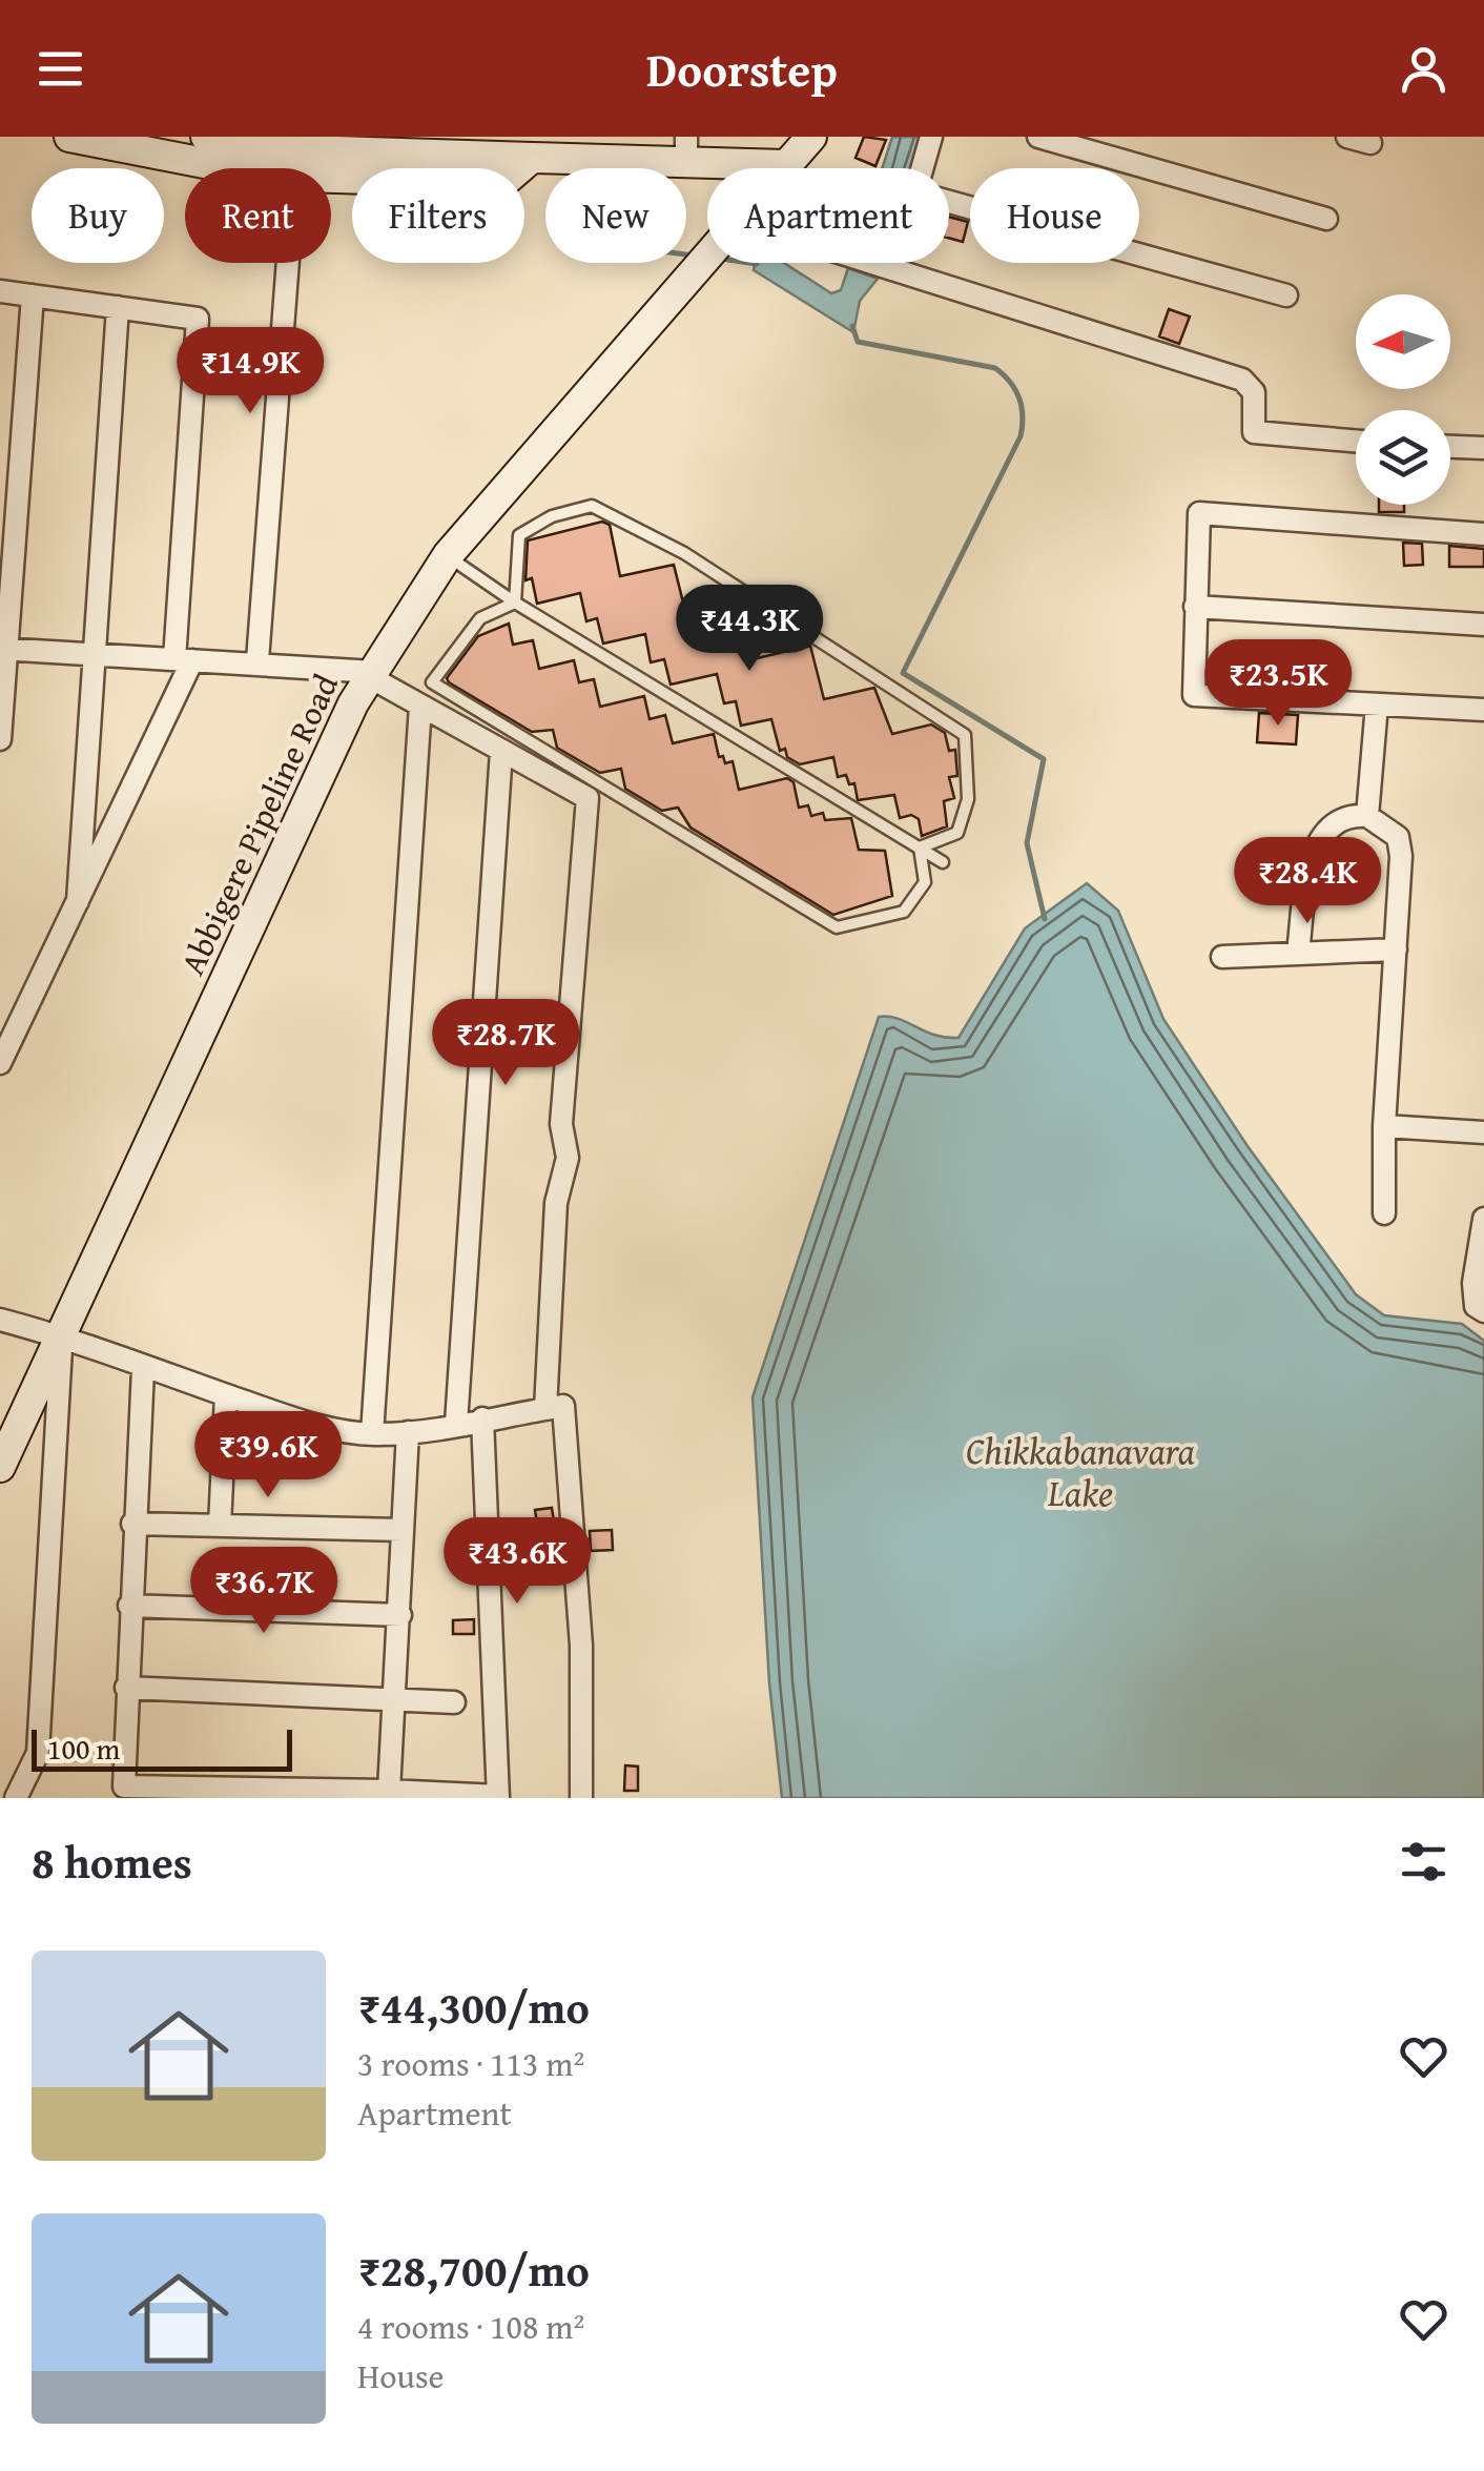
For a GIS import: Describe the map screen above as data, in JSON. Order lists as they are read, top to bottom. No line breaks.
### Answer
{"streets":{"main road":["Abbigere Pipeline Road"]},"water":["Chikkabanavara Lake"],"scale_bar":"100 m","north":"left","page":{"header":"Doorstep","chip":["Buy","Rent","Filters","New","Apartment","House"],"price":["₹14.9K","₹44.3K","₹23.5K","₹28.4K","₹28.7K","₹39.6K","₹43.6K","₹36.7K"],"scale":"100 m","heading":"8 homes","list":[{"name":"₹44,300/mo","note":"3 rooms · 113 m² · Apartment"},{"name":"₹28,700/mo","note":"4 rooms · 108 m² · House"}]}}
